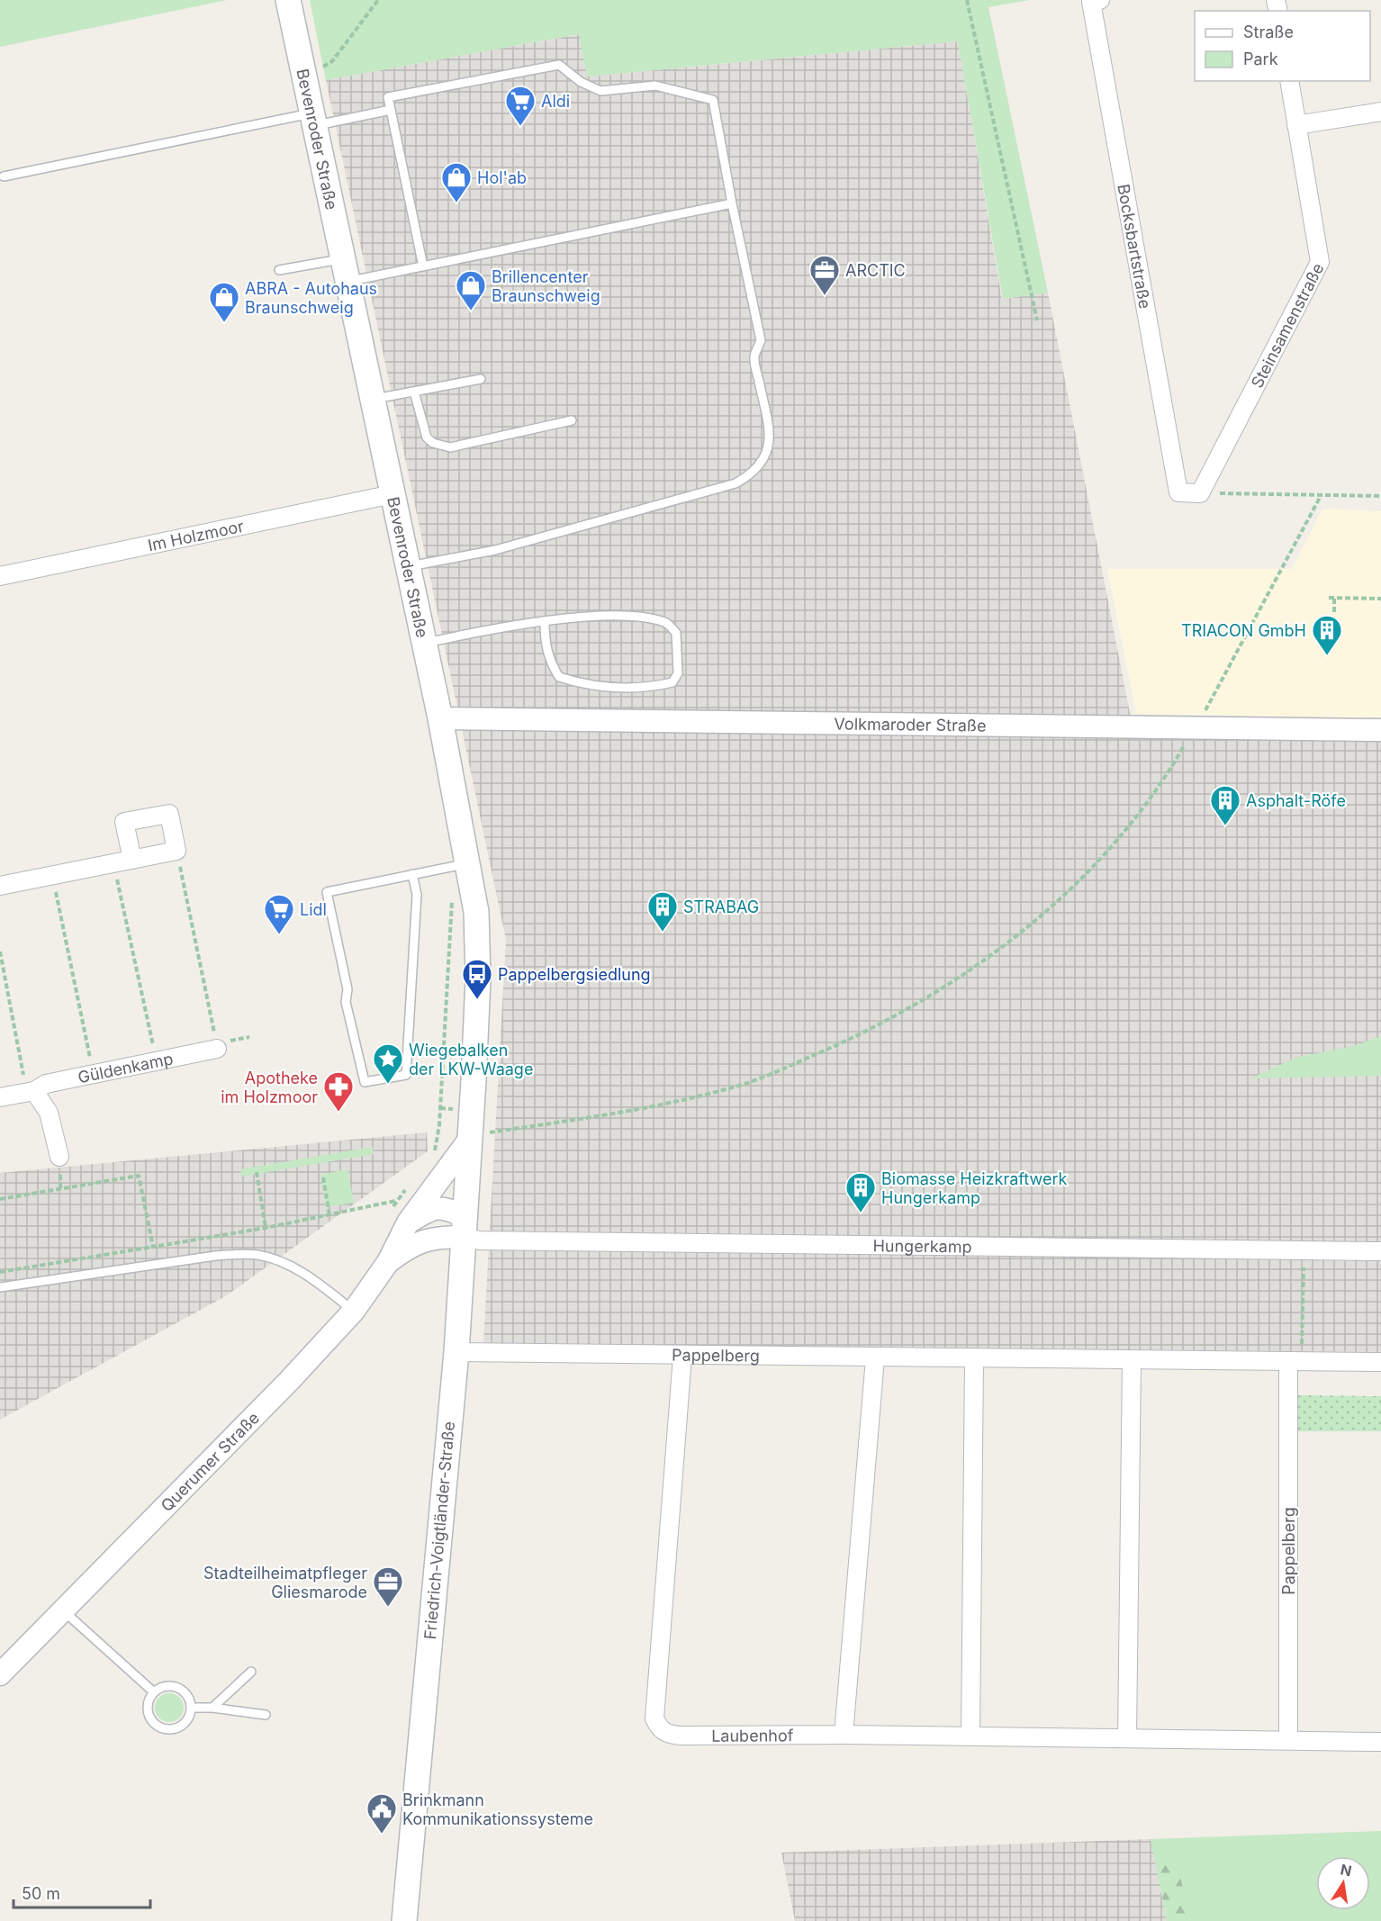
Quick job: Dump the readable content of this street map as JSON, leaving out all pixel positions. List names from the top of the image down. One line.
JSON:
{"streets":{"main road":["Bevenroder Straße","Friedrich-Voigtländer-Straße"],"street":["Bocksbartstraße","Steinsamenstraße","Im Holzmoor","Volkmaroder Straße","Güldenkamp","Hungerkamp","Pappelberg","Querumer Straße","Laubenhof"]},"crossings":[["Bevenroder Straße","Im Holzmoor"],["Bevenroder Straße","Volkmaroder Straße"],["Bevenroder Straße","Querumer Straße"],["Bevenroder Straße","Friedrich-Voigtländer-Straße"],["Bocksbartstraße","Steinsamenstraße"],["Hungerkamp","Querumer Straße"],["Hungerkamp","Friedrich-Voigtländer-Straße"],["Pappelberg","Friedrich-Voigtländer-Straße"],["Pappelberg","Laubenhof"],["Querumer Straße","Friedrich-Voigtländer-Straße"]],"places":{"supermarket":["Aldi","Lidl"],"shop":["Hol'ab","Brillencenter Braunschweig","ABRA - Autohaus Braunschweig"],"office":["ARCTIC","Stadteilheimatpfleger Gliesmarode"],"building":["TRIACON GmbH","Asphalt-Röfe","STRABAG","Biomasse Heizkraftwerk Hungerkamp"],"bus stop":["Pappelbergsiedlung"],"place":["Wiegebalken der LKW-Waage"],"pharmacy":["Apotheke im Holzmoor"],"public building":["Brinkmann Kommunikationssysteme"]},"legend":["Straße","Park"],"scale_bar":"50 m","north":"top"}
